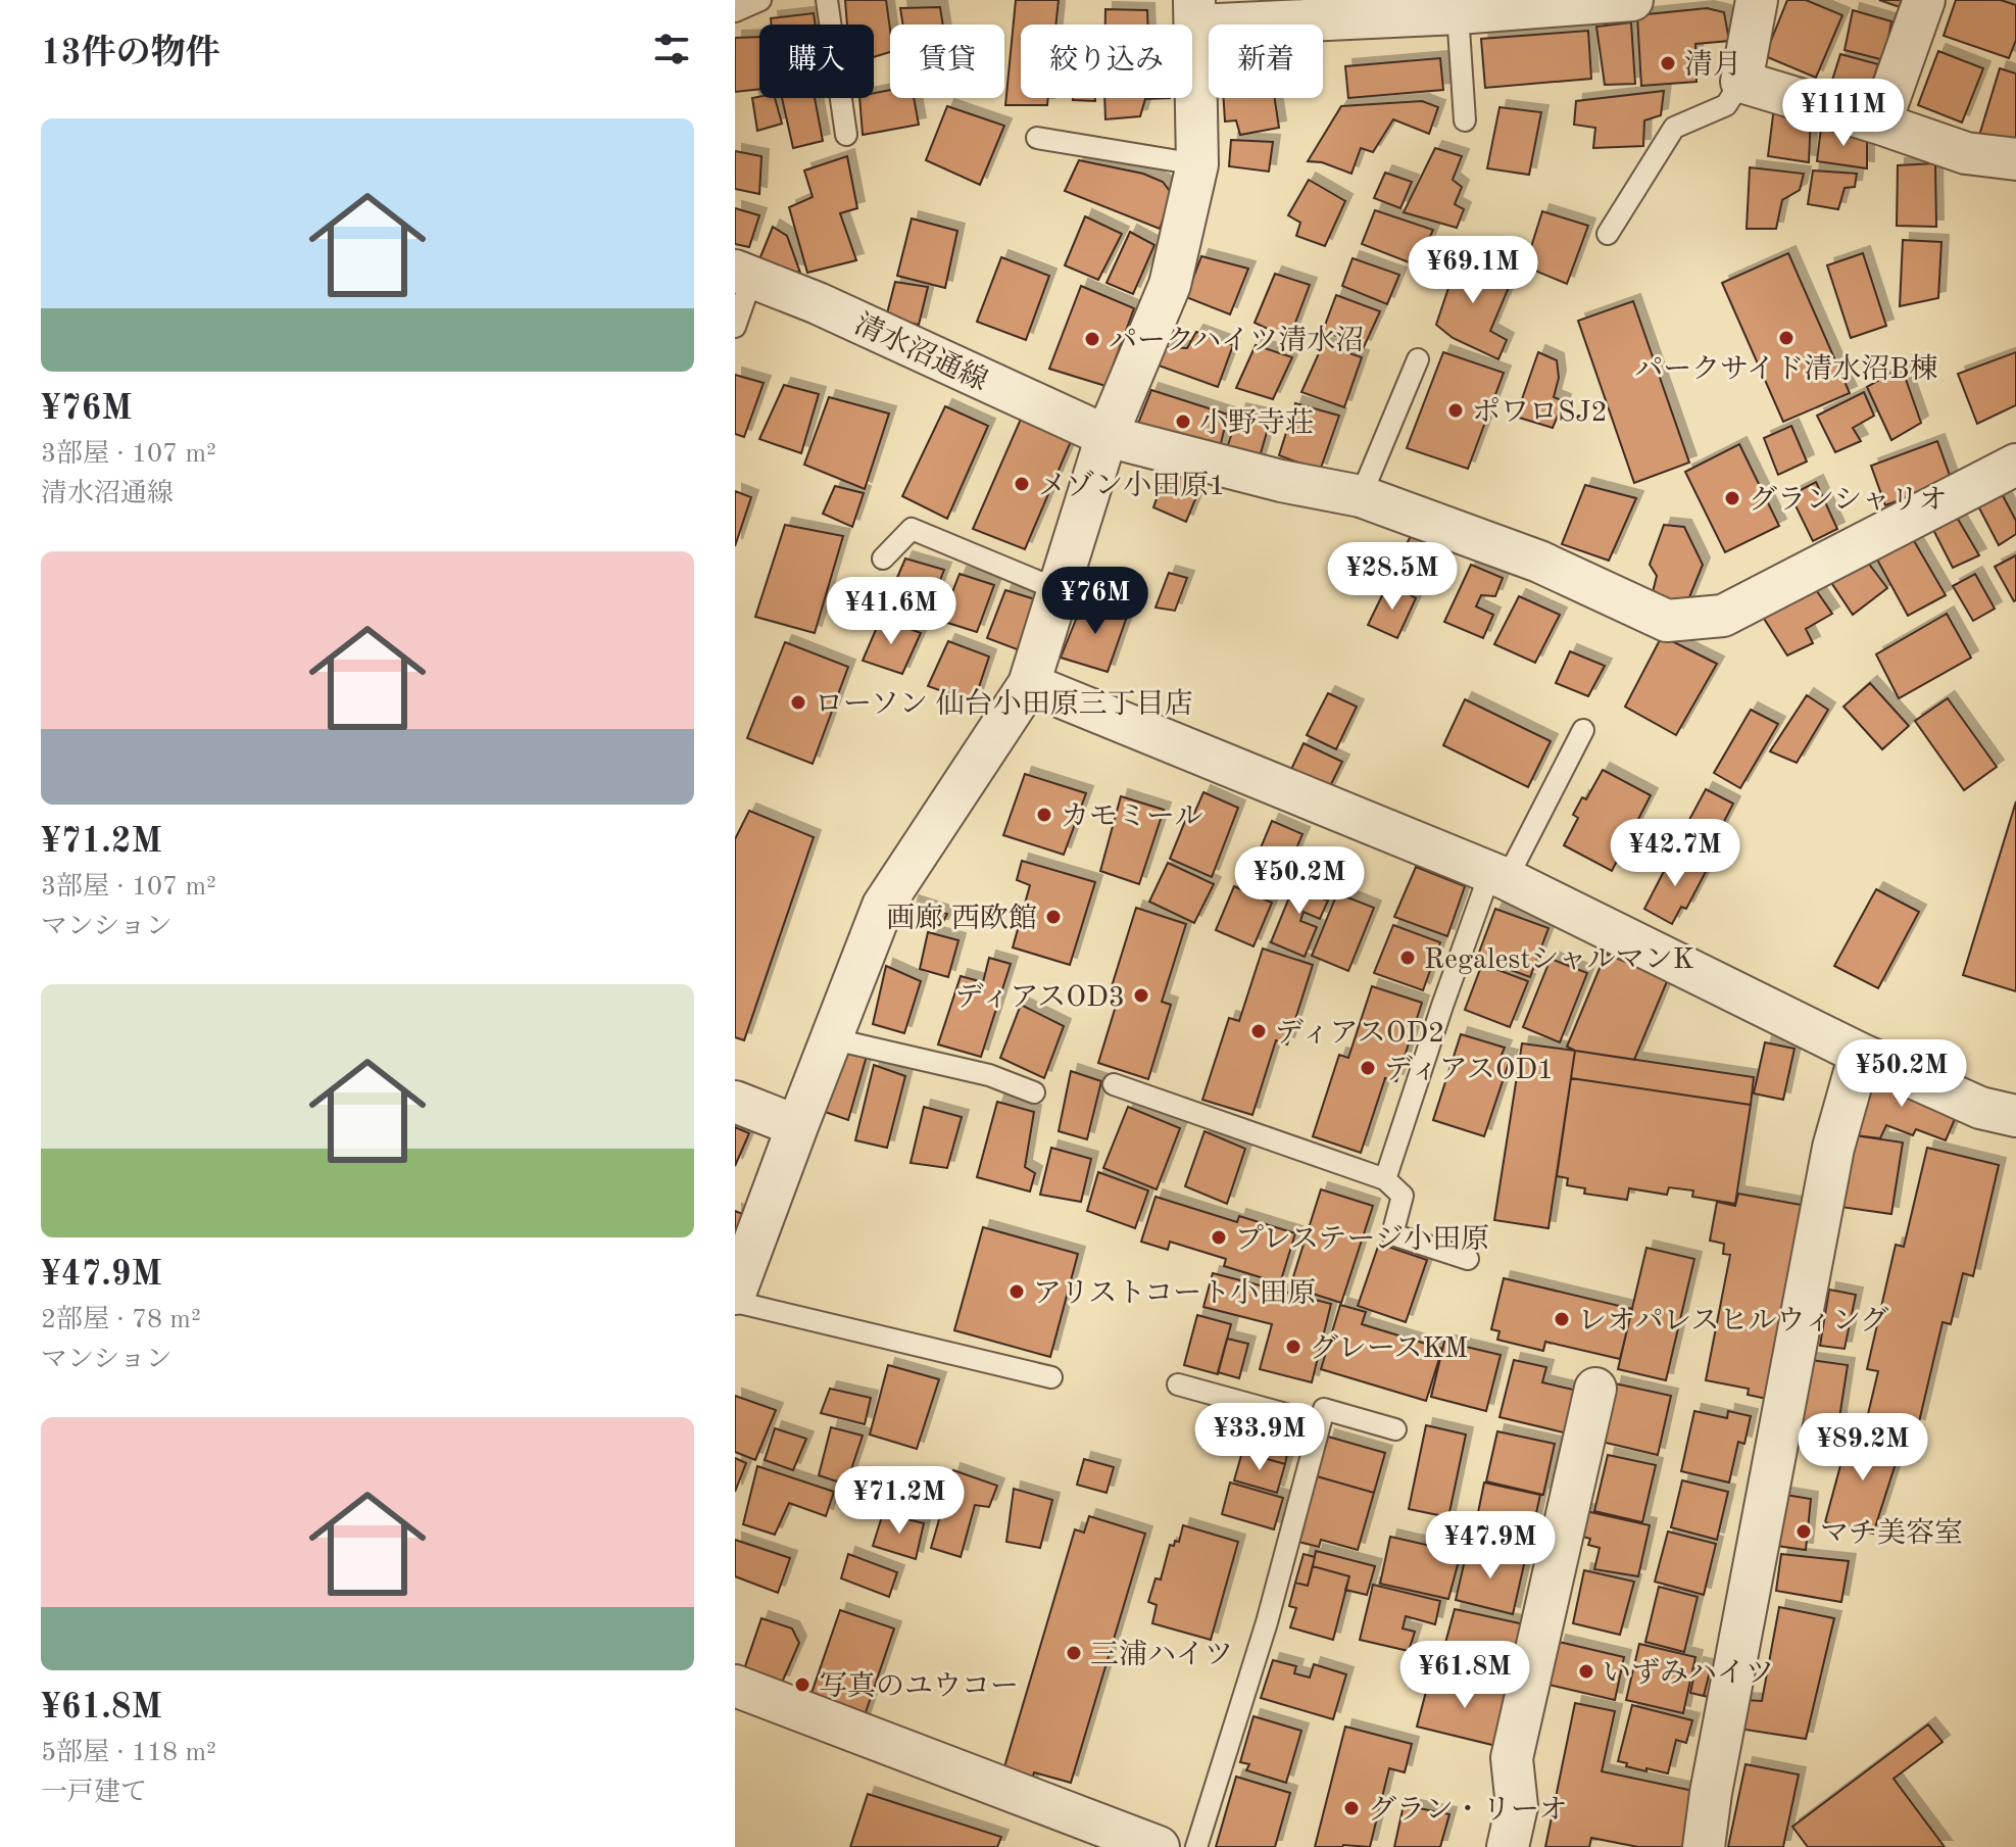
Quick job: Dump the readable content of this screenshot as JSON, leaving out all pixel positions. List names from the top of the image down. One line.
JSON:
{"streets":{"street":["清水沼通線"]},"places":["清月","パークサイド清水沼B棟","パークハイツ清水沼","ポワロSJ2","小野寺荘","メゾン小田原1","グランシャリオ","ローソン 仙台小田原三丁目店","カモミール","画廊 西欧館","RegalestシャルマンK","ディアスOD3","ディアスOD2","ディアスOD1","プレステージ小田原","アリストコート小田原","レオパレスヒルウィング","グレースKM","マチ美容室","三浦ハイツ","いずみハイツ","写真のユウコー","グラン・リーオ"],"page":{"heading":"13件の物件","chip":["購入","賃貸","絞り込み","新着"],"price":["¥111M","¥69.1M","¥28.5M","¥76M","¥41.6M","¥42.7M","¥50.2M","¥50.2M","¥33.9M","¥89.2M","¥71.2M","¥47.9M","¥61.8M"],"list":[{"name":"¥76M","note":"3部屋 · 107 m² · 清水沼通線"},{"name":"¥71.2M","note":"3部屋 · 107 m² · マンション"},{"name":"¥47.9M","note":"2部屋 · 78 m² · マンション"},{"name":"¥61.8M","note":"5部屋 · 118 m² · 一戸建て"}]}}
